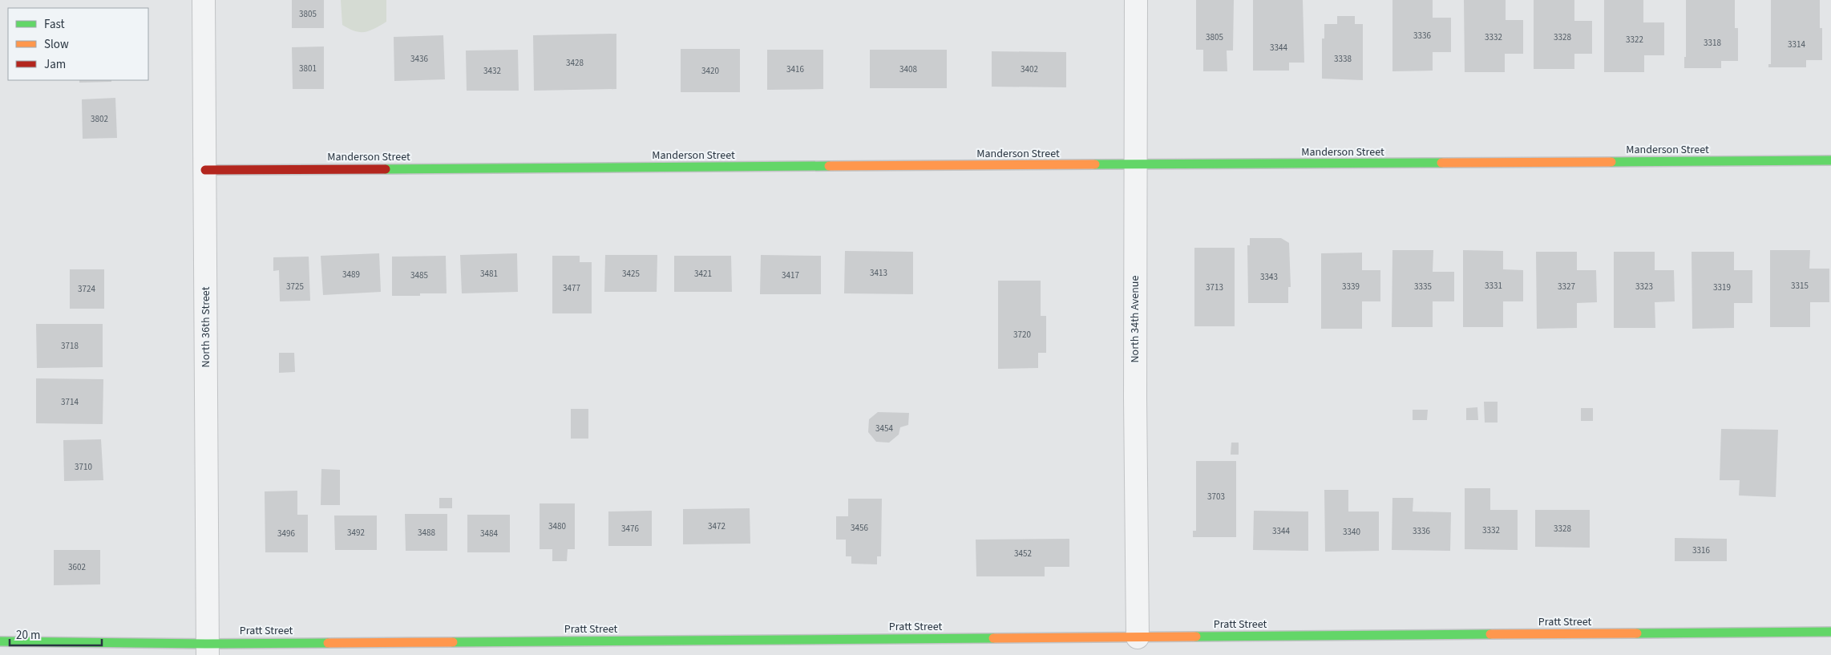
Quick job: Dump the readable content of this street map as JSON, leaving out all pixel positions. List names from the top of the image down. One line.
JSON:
{"streets":{"street":["Manderson Street","North 34th Avenue","North 36th Street","Pratt Street"]},"crossings":[["Manderson Street","North 34th Avenue"],["Manderson Street","North 36th Street"],["North 34th Avenue","Pratt Street"],["North 36th Street","Pratt Street"]],"house_numbers":["3805","3336","3805","3332","3328","3322","3318","3314","3344","3436","3338","3428","3801","3416","3408","3402","3432","3420","3802","3413","3481","3425","3421","3489","3485","3417","3343","3331","3315","3725","3339","3335","3327","3323","3713","3319","3477","3724","3720","3718","3714","3454","3710","3703","3480","3472","3456","3476","3328","3332","3344","3336","3340","3492","3488","3496","3484","3316","3452","3602"],"legend":["Fast","Slow","Jam"],"scale_bar":"20 m"}
